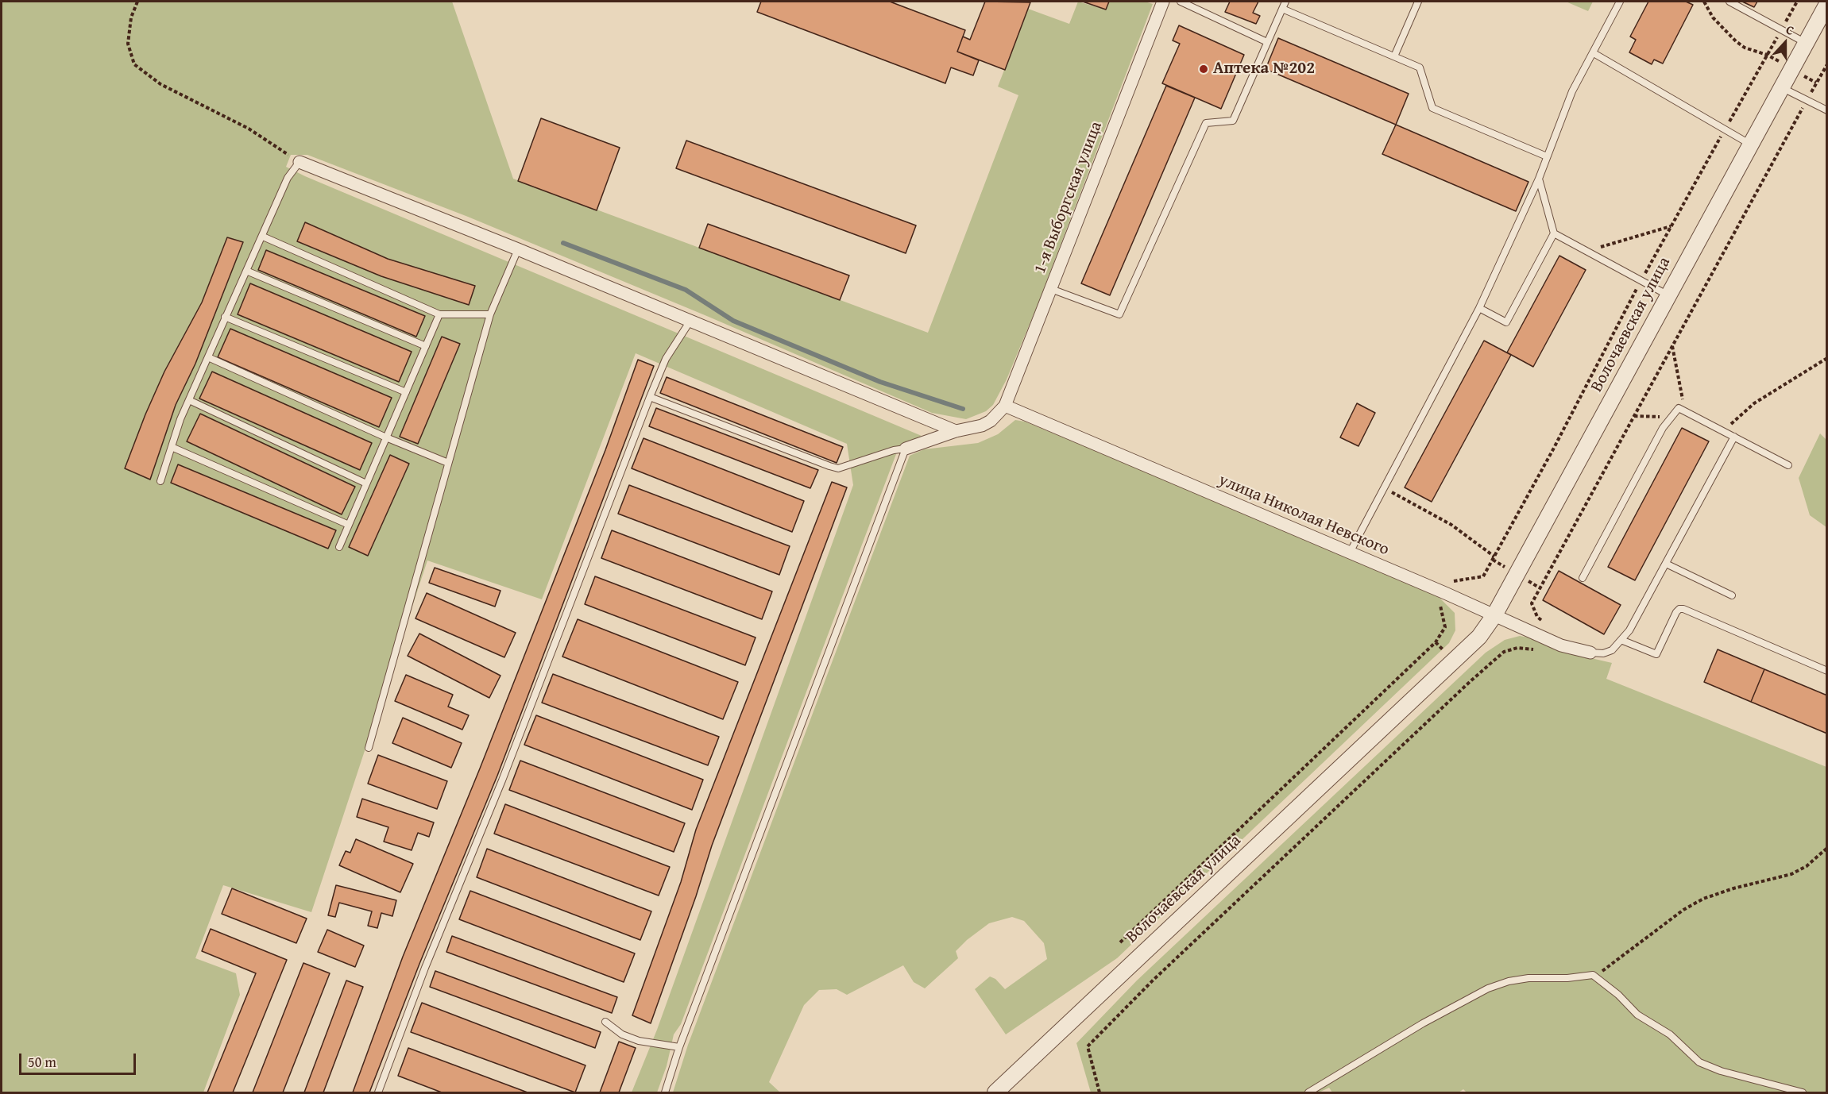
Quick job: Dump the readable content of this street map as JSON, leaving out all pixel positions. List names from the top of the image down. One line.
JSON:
{"streets":{"street":["1-я Выборгская улица","Волочаевская улица","улица Николая Невского"]},"crossings":[["1-я Выборгская улица","улица Николая Невского"],["Волочаевская улица","улица Николая Невского"]],"places":["Аптека №202"],"scale_bar":"50 m","north":"top"}
